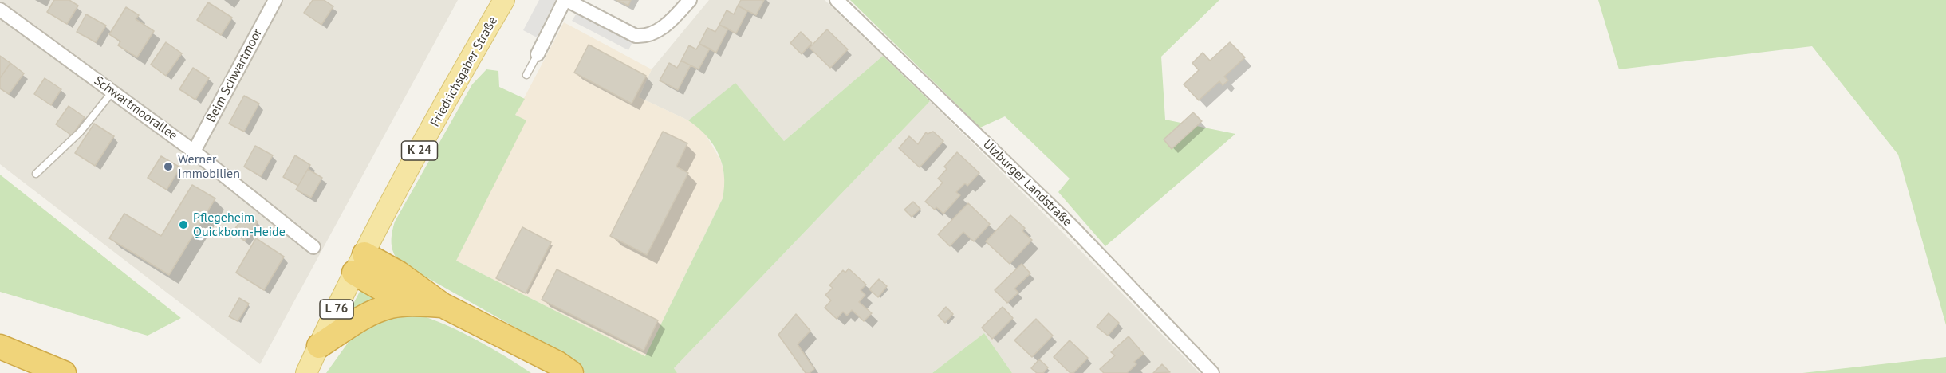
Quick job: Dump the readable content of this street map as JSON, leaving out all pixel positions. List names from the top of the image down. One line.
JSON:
{"streets":{"main road":["Friedrichsgaber Straße","K 24","L 76"],"street":["Beim Schwartmoor","Schwartmoorallee","Ulzburger Landstraße"]},"crossings":[["Beim Schwartmoor","Schwartmoorallee"]],"places":["Werner Immobilien","Pflegeheim Quickborn-Heide"]}
